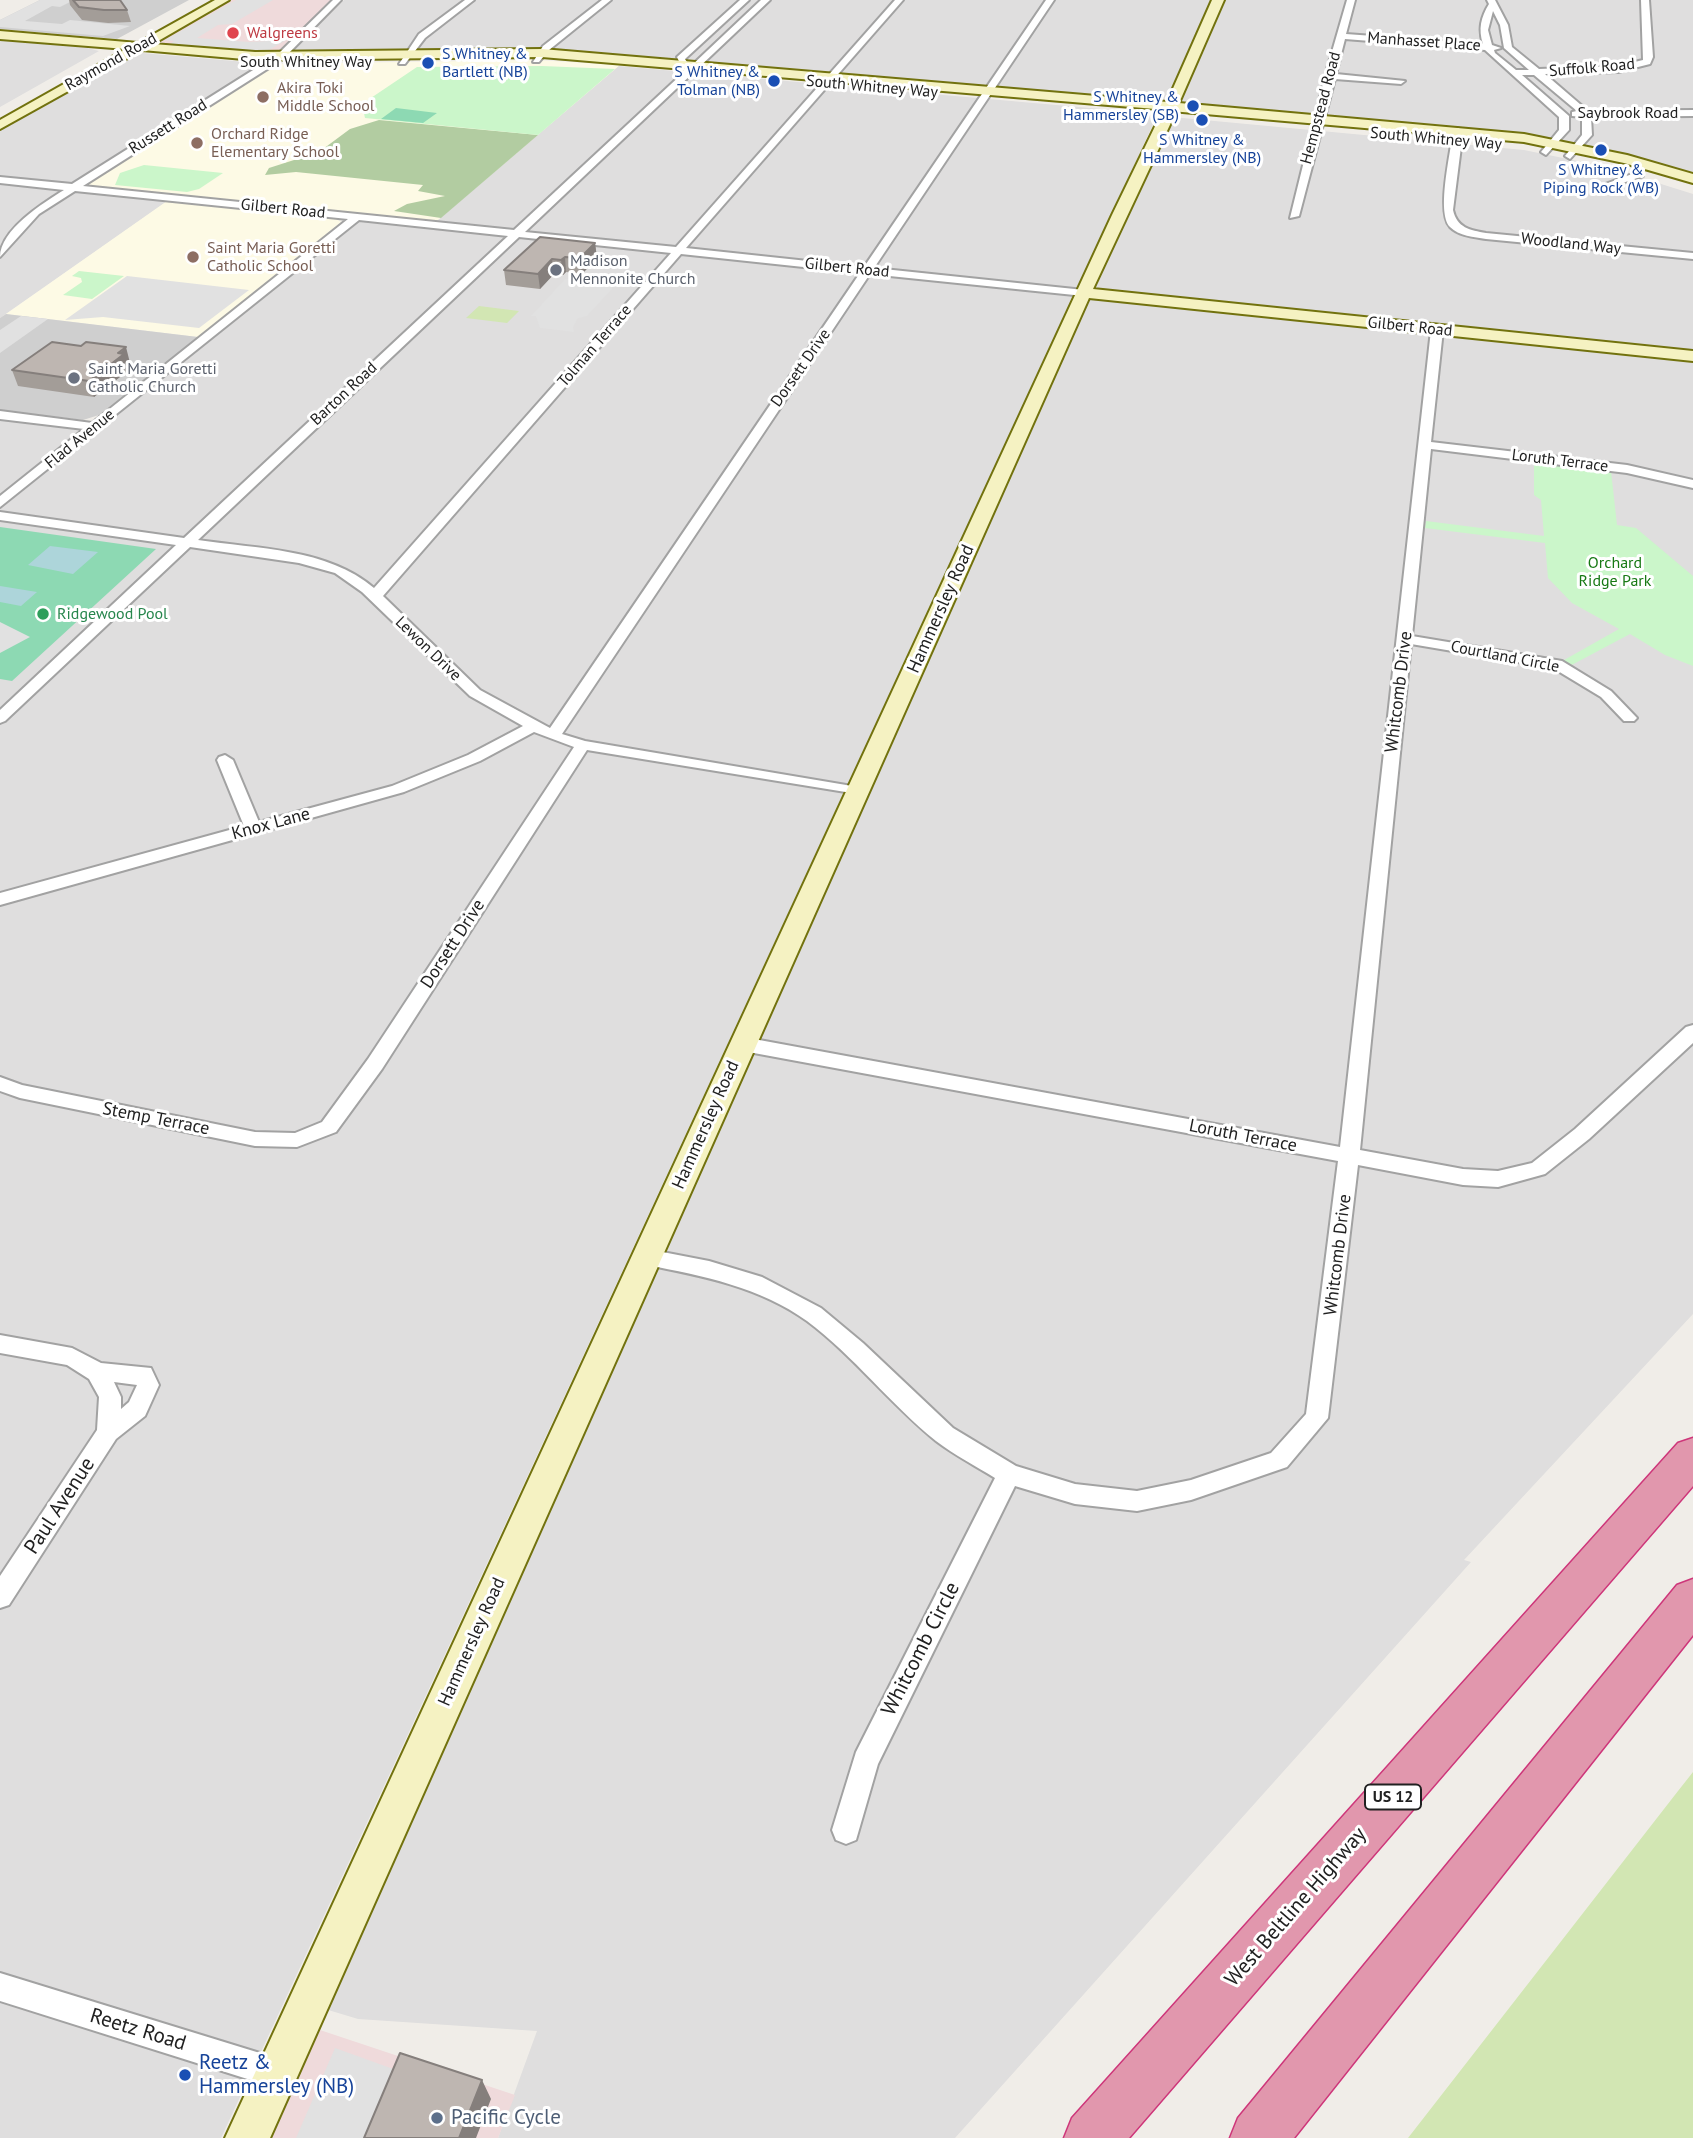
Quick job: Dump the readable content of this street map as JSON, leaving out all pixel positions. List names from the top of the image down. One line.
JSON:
{"streets":{"highway":["US 12","West Beltline Highway"],"main road":["Raymond Road","South Whitney Way","Gilbert Road","Hammersley Road"],"street":["Manhasset Place","Suffolk Road","Hempstead Road","Saybrook Road","Russett Road","Woodland Way","Tolman Terrace","Dorsett Drive","Barton Road","Flad Avenue","Loruth Terrace","Lewon Drive","Courtland Circle","Whitcomb Drive","Knox Lane","Stemp Terrace","Paul Avenue","Whitcomb Circle","Reetz Road"]},"crossings":[["Manhasset Place","Hempstead Road"],["Raymond Road","South Whitney Way"],["South Whitney Way","Hempstead Road"],["South Whitney Way","Russett Road"],["South Whitney Way","Woodland Way"],["South Whitney Way","Tolman Terrace"],["South Whitney Way","Dorsett Drive"],["South Whitney Way","Barton Road"],["South Whitney Way","Hammersley Road"],["Russett Road","Gilbert Road"],["Gilbert Road","Tolman Terrace"],["Gilbert Road","Dorsett Drive"],["Gilbert Road","Barton Road"],["Gilbert Road","Flad Avenue"],["Gilbert Road","Hammersley Road"],["Gilbert Road","Whitcomb Drive"],["Tolman Terrace","Lewon Drive"],["Dorsett Drive","Lewon Drive"],["Dorsett Drive","Stemp Terrace"],["Barton Road","Lewon Drive"],["Loruth Terrace","Hammersley Road"],["Loruth Terrace","Whitcomb Drive"],["Hammersley Road","Lewon Drive"],["Hammersley Road","Whitcomb Drive"],["Hammersley Road","Reetz Road"],["Lewon Drive","Knox Lane"],["Courtland Circle","Whitcomb Drive"],["Whitcomb Drive","Whitcomb Circle"]],"parks":["Orchard Ridge Park"],"places":["Walgreens","S Whitney & Bartlett (NB)","S Whitney & Tolman (NB)","Akira Toki Middle School","S Whitney & Hammersley (SB)","S Whitney & Hammersley (NB)","Orchard Ridge Elementary School","S Whitney & Piping Rock (WB)","Saint Maria Goretti Catholic School","Madison Mennonite Church","Saint Maria Goretti Catholic Church","Ridgewood Pool","Reetz & Hammersley (NB)","Pacific Cycle"]}
